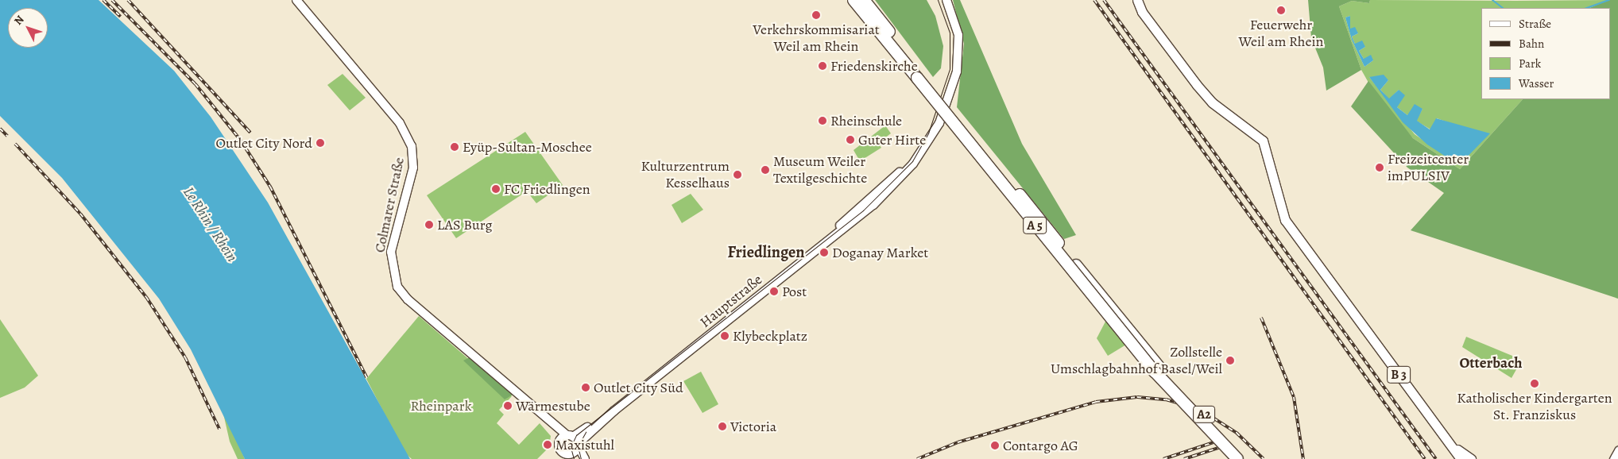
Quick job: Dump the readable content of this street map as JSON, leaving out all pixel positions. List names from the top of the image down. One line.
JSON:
{"streets":{"highway":["A 5","A2"],"main road":["Colmarer Straße","Hauptstraße","B 3"]},"crossings":[["Colmarer Straße","Hauptstraße"],["A 5","A2"]],"districts":["Friedlingen","Otterbach"],"water":["Le Rhin / Rhein"],"parks":["Rheinpark"],"places":["Feuerwehr Weil am Rhein","Verkehrskommisariat Weil am Rhein","Friedenskirche","Rheinschule","Guter Hirte","Outlet City Nord","Eyüp-Sultan-Moschee","Freizeitcenter imPULSIV","Museum Weiler Textilgeschichte","Kulturzentrum Kesselhaus","FC Friedlingen","LAS Burg","Doganay Market","Post","Klybeckplatz","Zollstelle Umschlagbahnhof Basel/Weil","Katholischer Kindergarten St. Franziskus","Outlet City Süd","Wärmestube","Victoria","Maxistuhl","Contargo AG"],"legend":["Straße","Bahn","Park","Wasser"],"north":"top left"}
